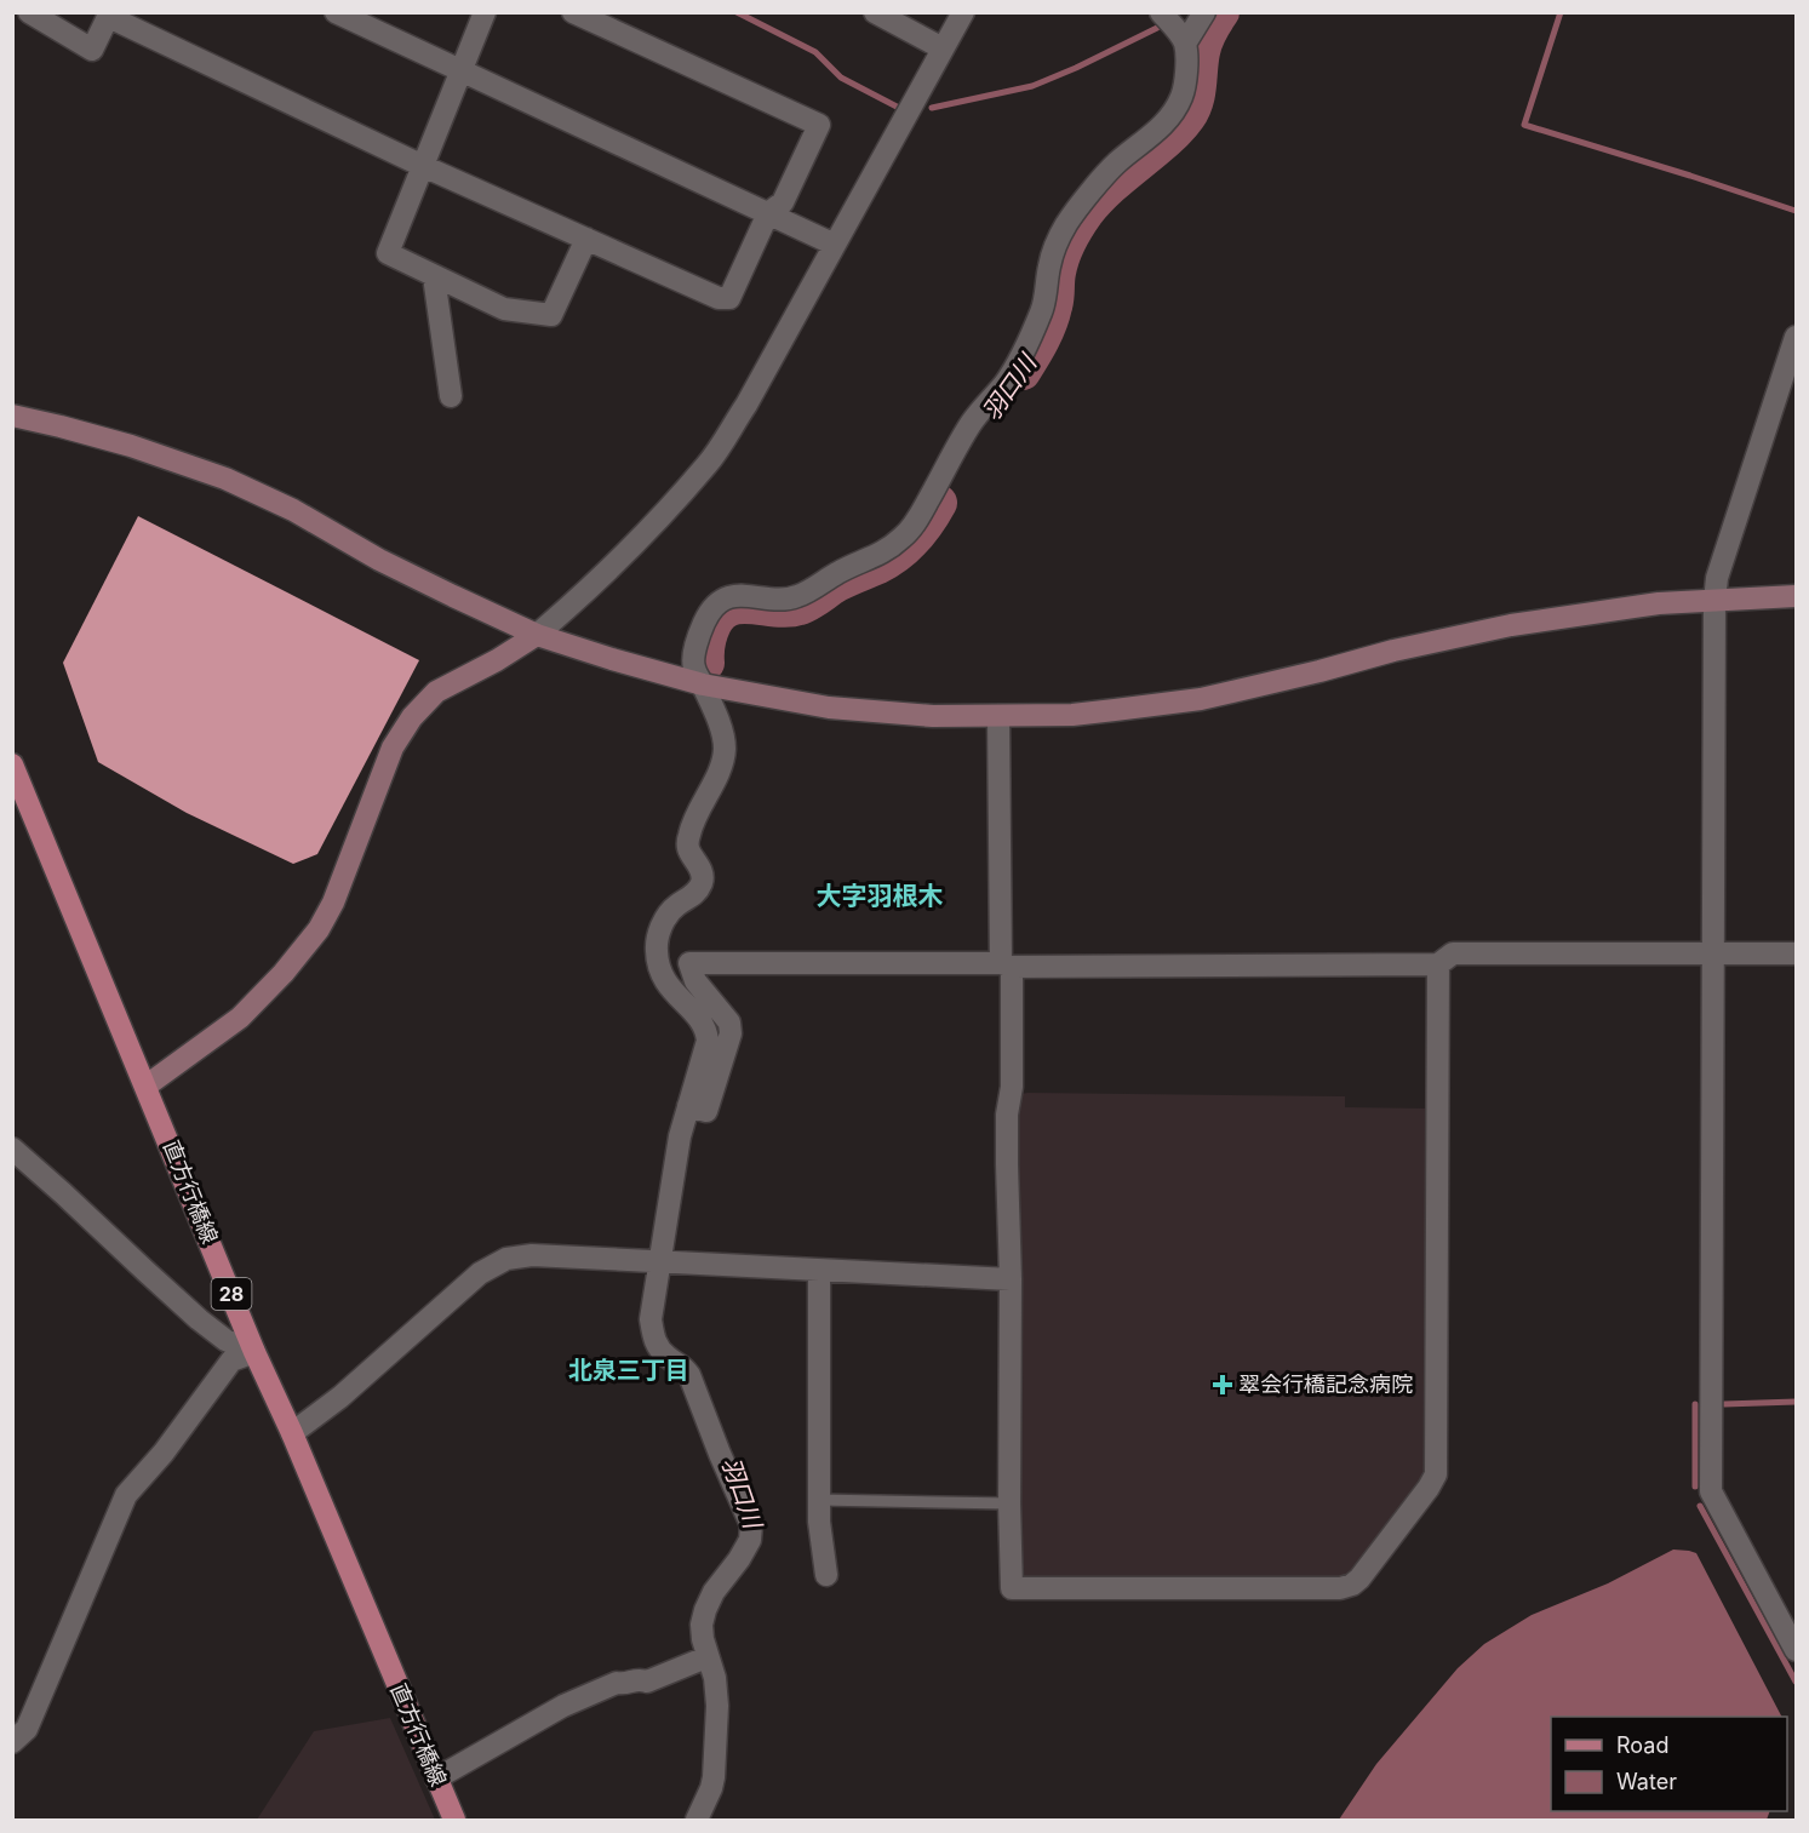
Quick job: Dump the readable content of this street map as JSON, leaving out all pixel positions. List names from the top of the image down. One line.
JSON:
{"streets":{"main road":["直方行橋線","28"]},"districts":["大字羽根木","北泉三丁目"],"water":["羽口川"],"places":{"health":["翠会行橋記念病院"]},"legend":["Road","Water"]}
